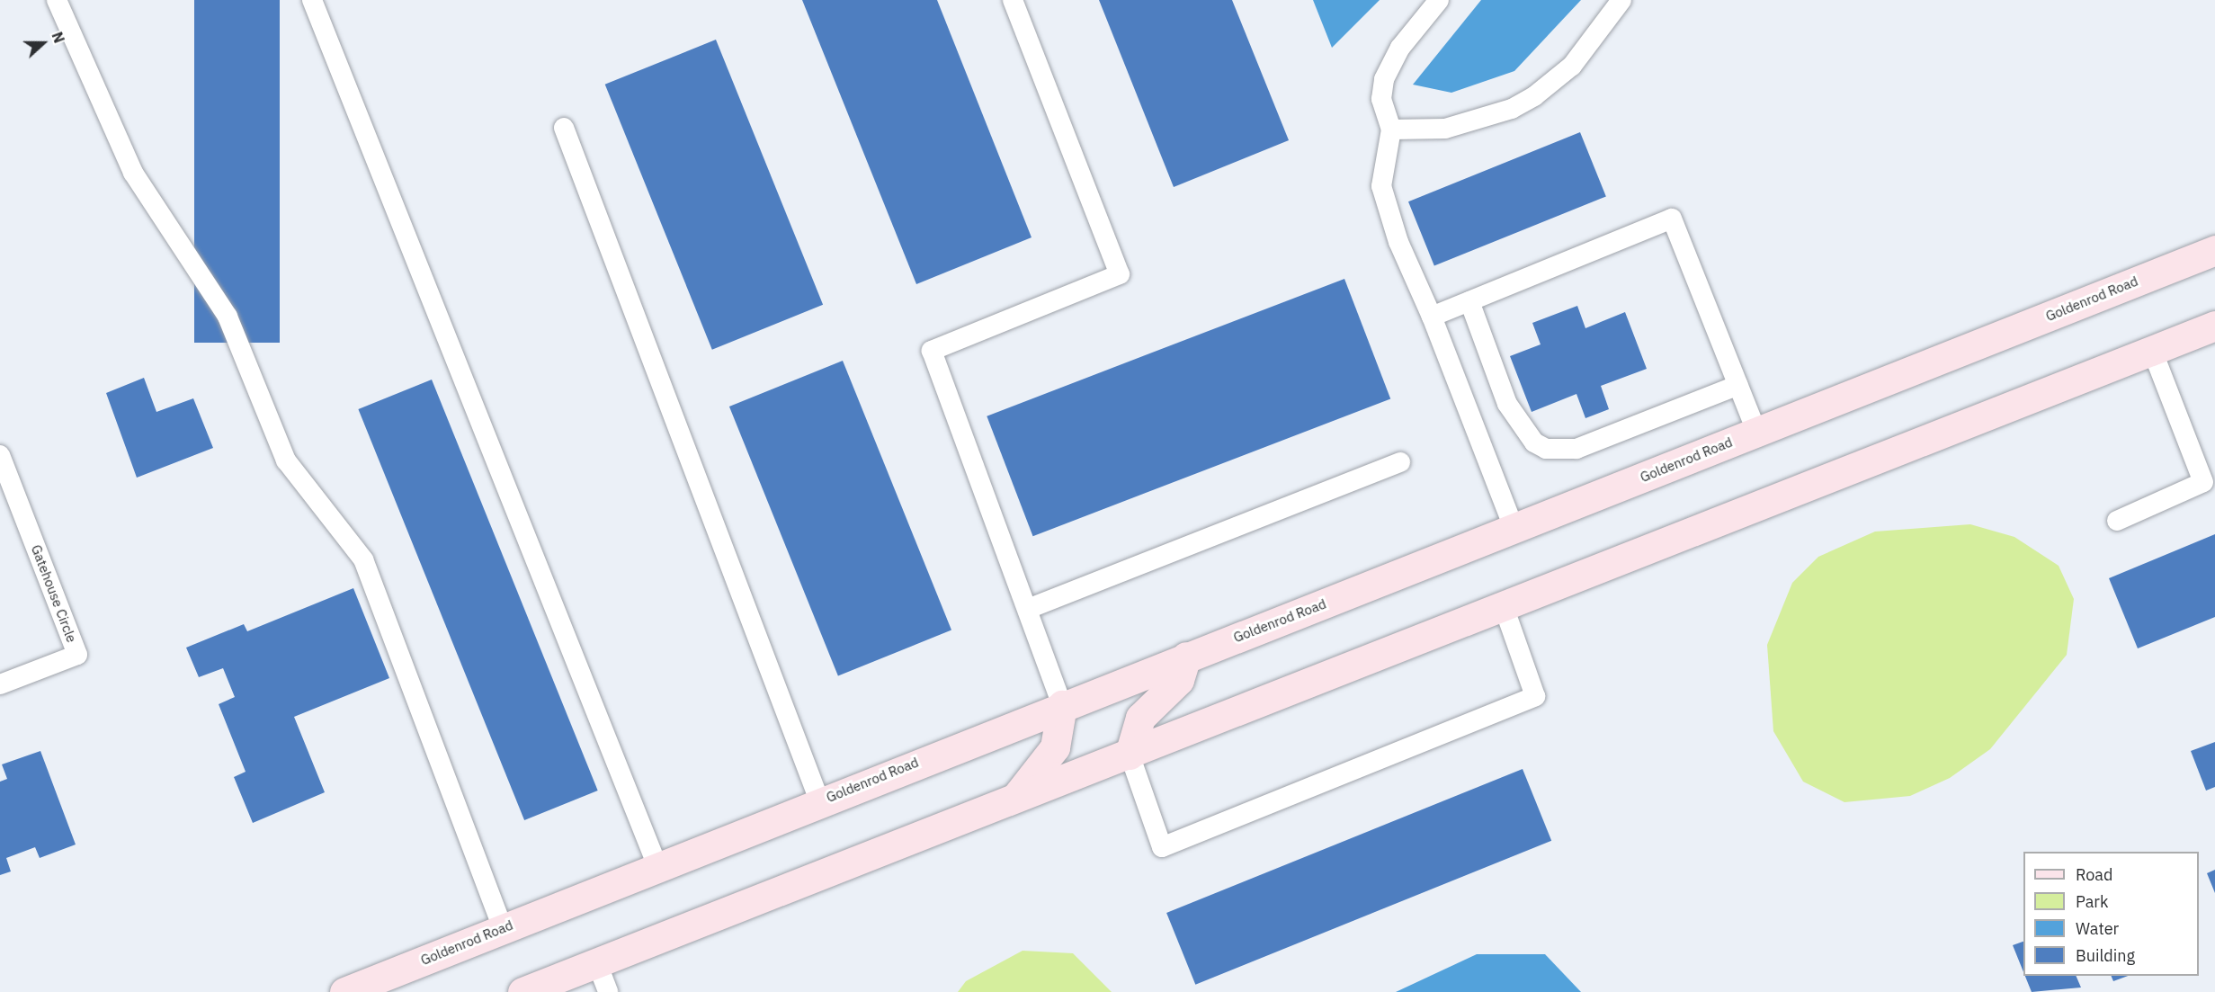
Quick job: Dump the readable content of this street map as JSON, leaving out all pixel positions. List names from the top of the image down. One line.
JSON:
{"streets":{"main road":["Goldenrod Road"],"lane":["Gatehouse Circle"]},"legend":["Road","Park","Water","Building"],"north":"right"}
